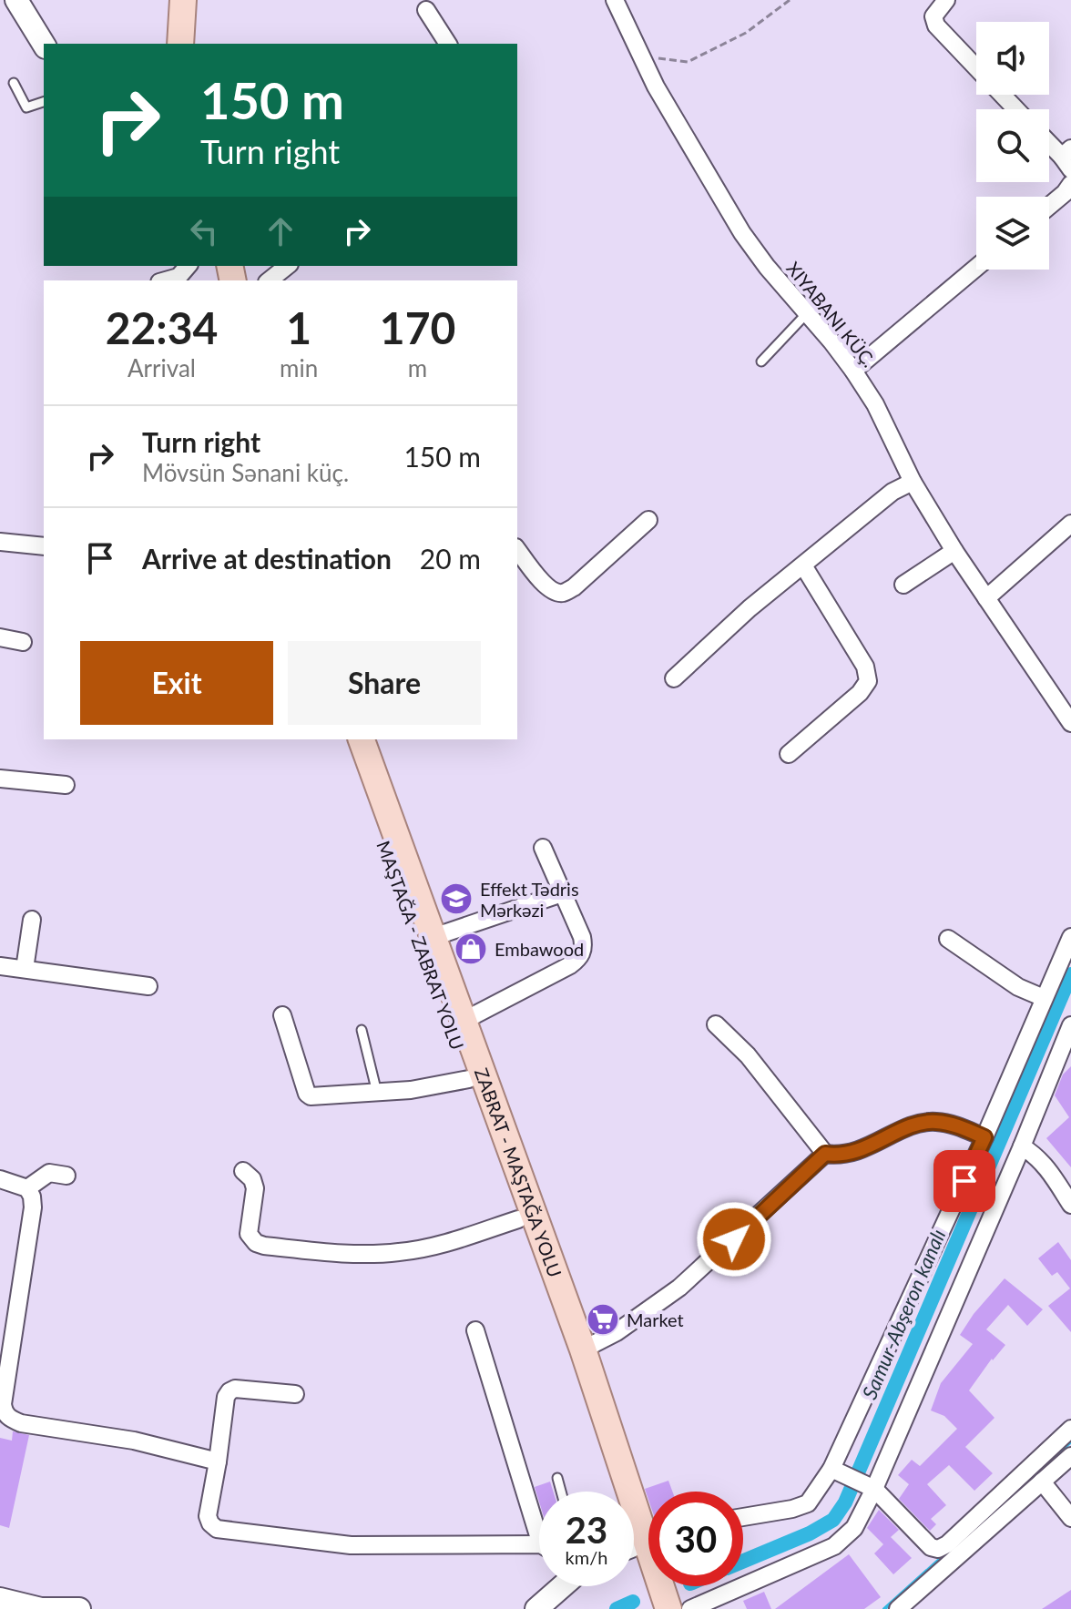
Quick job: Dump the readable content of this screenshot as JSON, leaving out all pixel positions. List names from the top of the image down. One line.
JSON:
{"streets":{"main road":["MAŞTAĞA - ZABRAT YOLU","ZABRAT - MAŞTAĞA YOLU"],"street":["XIYABANI KÜÇ."]},"crossings":[["MAŞTAĞA - ZABRAT YOLU","ZABRAT - MAŞTAĞA YOLU"]],"water":["Samur-Abşeron kanalı"],"places":{"school or university":["Effekt Tədris Mərkəzi"],"shop":["Embawood"],"supermarket":["Market"]},"page":{"turn":["150 m","Turn right"],"eta":["22:34","Arrival","1","min","170","m"],"list":[{"name":"Turn right","note":"Mövsün Sənani küç.","value":"150 m"},{"name":"Arrive at destination","value":"20 m"}],"buttons":["Exit","Share"],"speed":"23 km/h","limit":"30"}}
